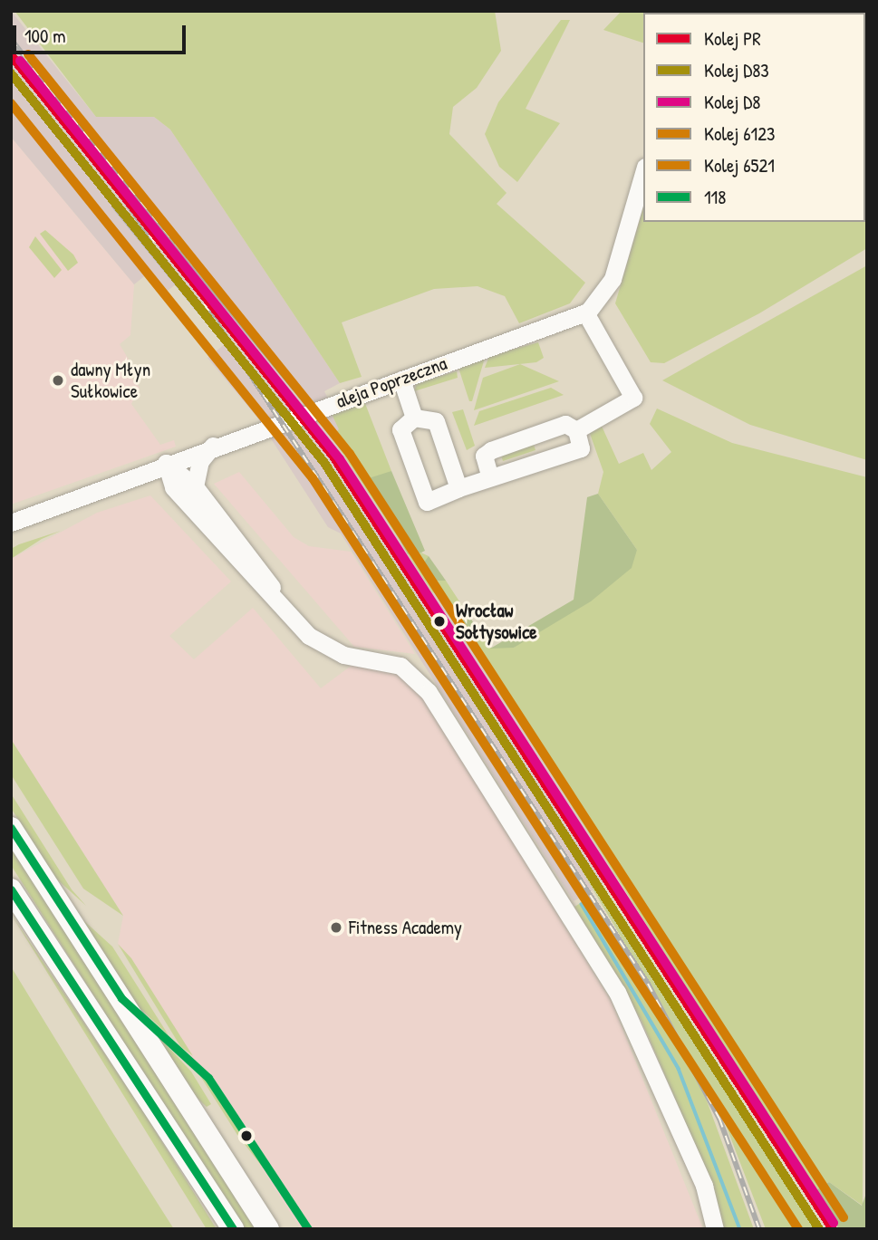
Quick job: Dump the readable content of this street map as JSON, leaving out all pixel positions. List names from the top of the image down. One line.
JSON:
{"streets":{"street":["aleja Poprzeczna"]},"places":["dawny Młyn Sułkowice","Wrocław Sołtysowice","Fitness Academy"],"lines":["rail line 6521","rail line PR","rail line D8","rail line D83","rail line 6123","transit line 118"],"legend":["Kolej PR","Kolej D83","Kolej D8","Kolej 6123","Kolej 6521","118"],"scale_bar":"100 m"}
